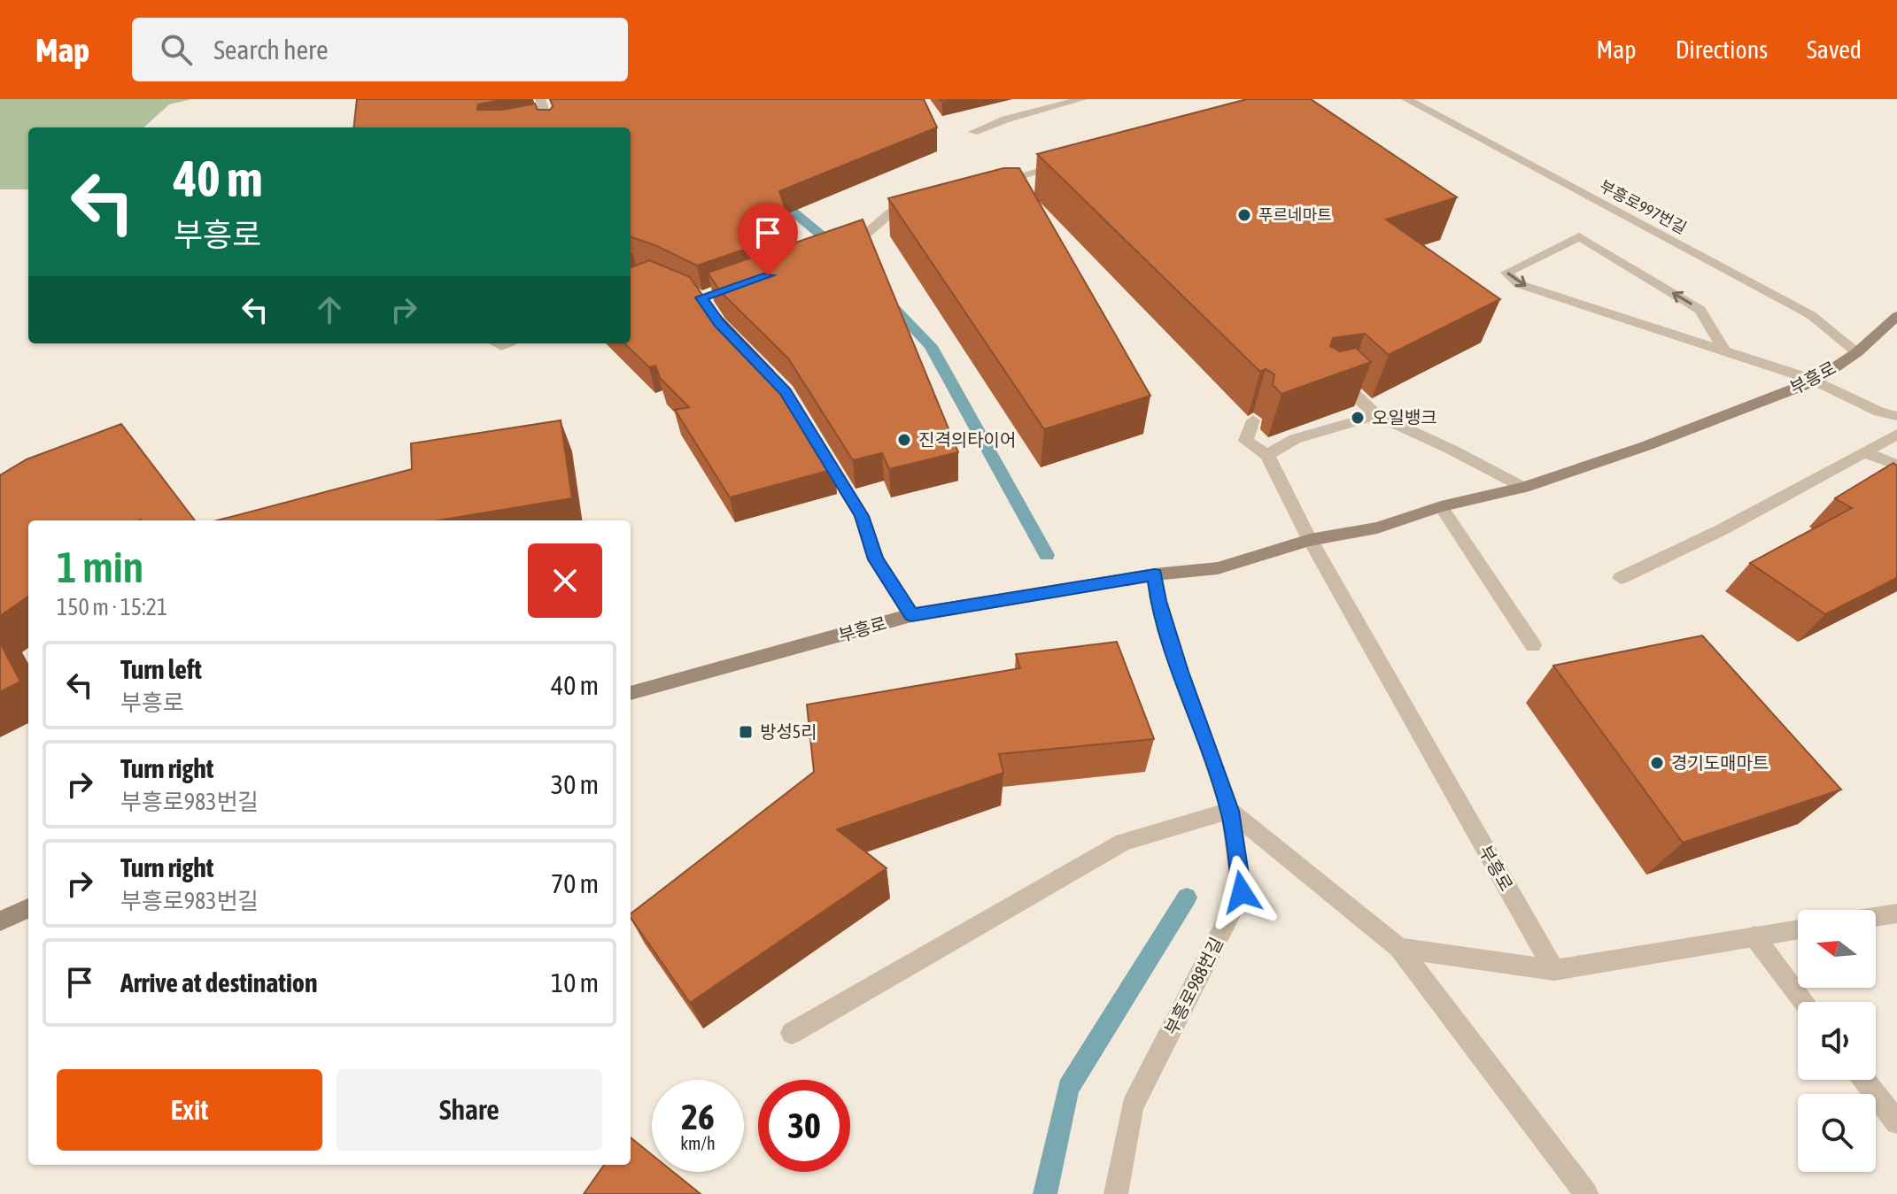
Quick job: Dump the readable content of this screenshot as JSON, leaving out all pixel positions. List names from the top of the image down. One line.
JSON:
{"streets":{"main road":["부흥로"],"street":["부흥로997번길","부흥로988번길"]},"crossings":[["부흥로997번길","부흥로"],["부흥로","부흥로988번길"]],"places":{"other":["푸르네마트","오일뱅크","진격의타이어","경기도매마트"],"transit":["방성5리"]},"north":"left","page":{"header":"Map","search":"Search here","nav":["Map","Directions","Saved"],"turn":["40 m","부흥로"],"heading":["1 min","150 m · 15:21"],"list":[{"name":"Turn left","note":"부흥로","value":"40 m"},{"name":"Turn right","note":"부흥로983번길","value":"30 m"},{"name":"Turn right","note":"부흥로983번길","value":"70 m"},{"name":"Arrive at destination","value":"10 m"}],"buttons":["Exit","Share"],"speed":"26 km/h","limit":"30"}}
